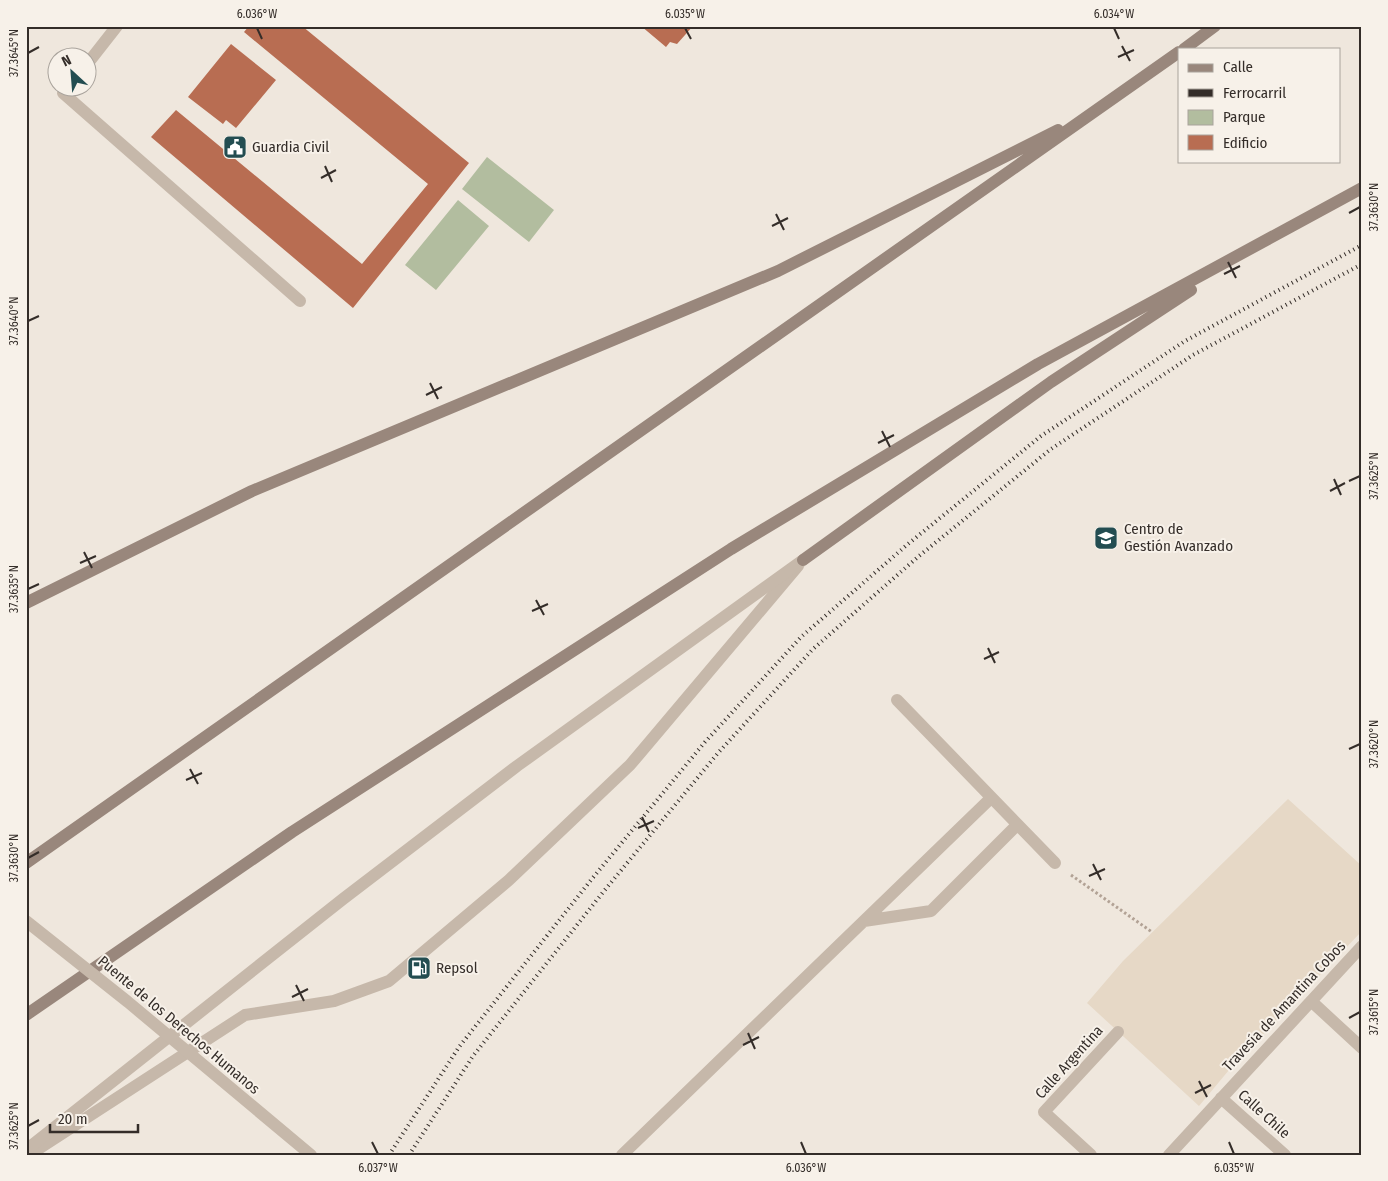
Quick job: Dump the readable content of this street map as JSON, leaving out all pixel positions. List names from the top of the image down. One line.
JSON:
{"streets":{"street":["Travesía de Amantina Cobos","Puente de los Derechos Humanos","Calle Argentina","Calle Chile"]},"crossings":[["Travesía de Amantina Cobos","Calle Chile"]],"places":{"public building":["Guardia Civil"],"school or university":["Centro de Gestión Avanzado"],"fuel station":["Repsol"]},"legend":["Calle","Ferrocarril","Parque","Edificio"],"scale_bar":"20 m","north":"top left","coordinates":["6.036°W","6.035°W","6.034°W","37.3645°N","37.3630°N","37.3640°N","37.3625°N","37.3635°N","37.3620°N","37.3615°N","6.037°W"]}
